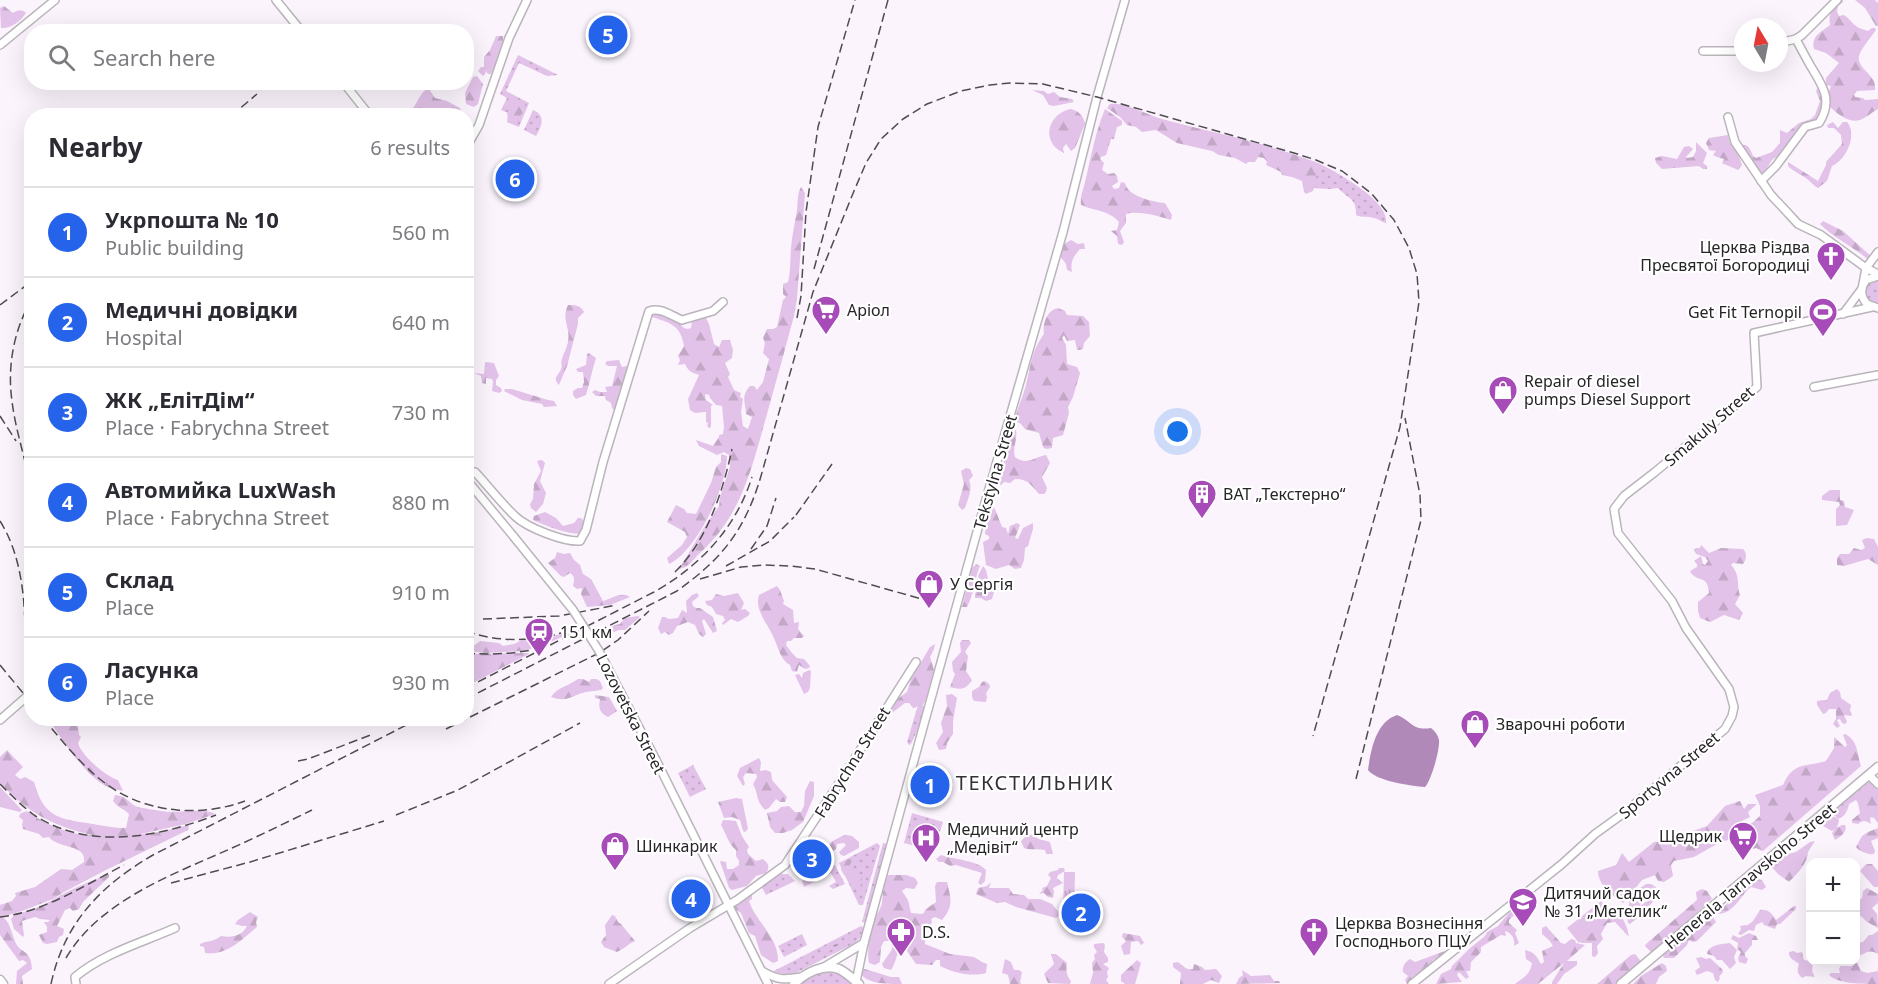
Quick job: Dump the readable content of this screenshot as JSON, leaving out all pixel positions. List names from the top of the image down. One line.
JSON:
{"streets":{"main road":["Henerala Tarnavskoho Street"],"street":["Smakuly Street","Tekstylna Street","Lozovetska Street","Fabrychna Street","Sportyvna Street"]},"crossings":[["Smakuly Street","Sportyvna Street"],["Lozovetska Street","Fabrychna Street"]],"districts":["ТЕКСТИЛЬНИК"],"places":{"church":["Церква Різдва Пресвятої Богородиці","Церква Вознесіння Господнього ПЦУ"],"supermarket":["Аріол","Щедрик"],"sports":["Get Fit Ternopil"],"shop":["Repair of diesel pumps Diesel Support","У Сергія","Зварочні роботи","Шинкарик"],"building":["ВАТ „Текстерно“"],"station":["151 км"],"hospital":["Медичний центр „Медівіт“"],"school or university":["Дитячий садок № 31 „Метелик“"],"pharmacy":["D.S."]},"north":"top","page":{"pins":["5","6","1","3","4","2"],"search":"Search here","heading":["Nearby","6 results"],"list":[{"mark":"1","name":"Укрпошта № 10","note":"Public building","value":"560 m"},{"mark":"2","name":"Медичні довідки","note":"Hospital","value":"640 m"},{"mark":"3","name":"ЖК „ЕлітДім“","note":"Place · Fabrychna Street","value":"730 m"},{"mark":"4","name":"Автомийка LuxWash","note":"Place · Fabrychna Street","value":"880 m"},{"mark":"5","name":"Склад","note":"Place","value":"910 m"},{"mark":"6","name":"Ласунка","note":"Place","value":"930 m"}],"map_buttons":["+","−"]}}
